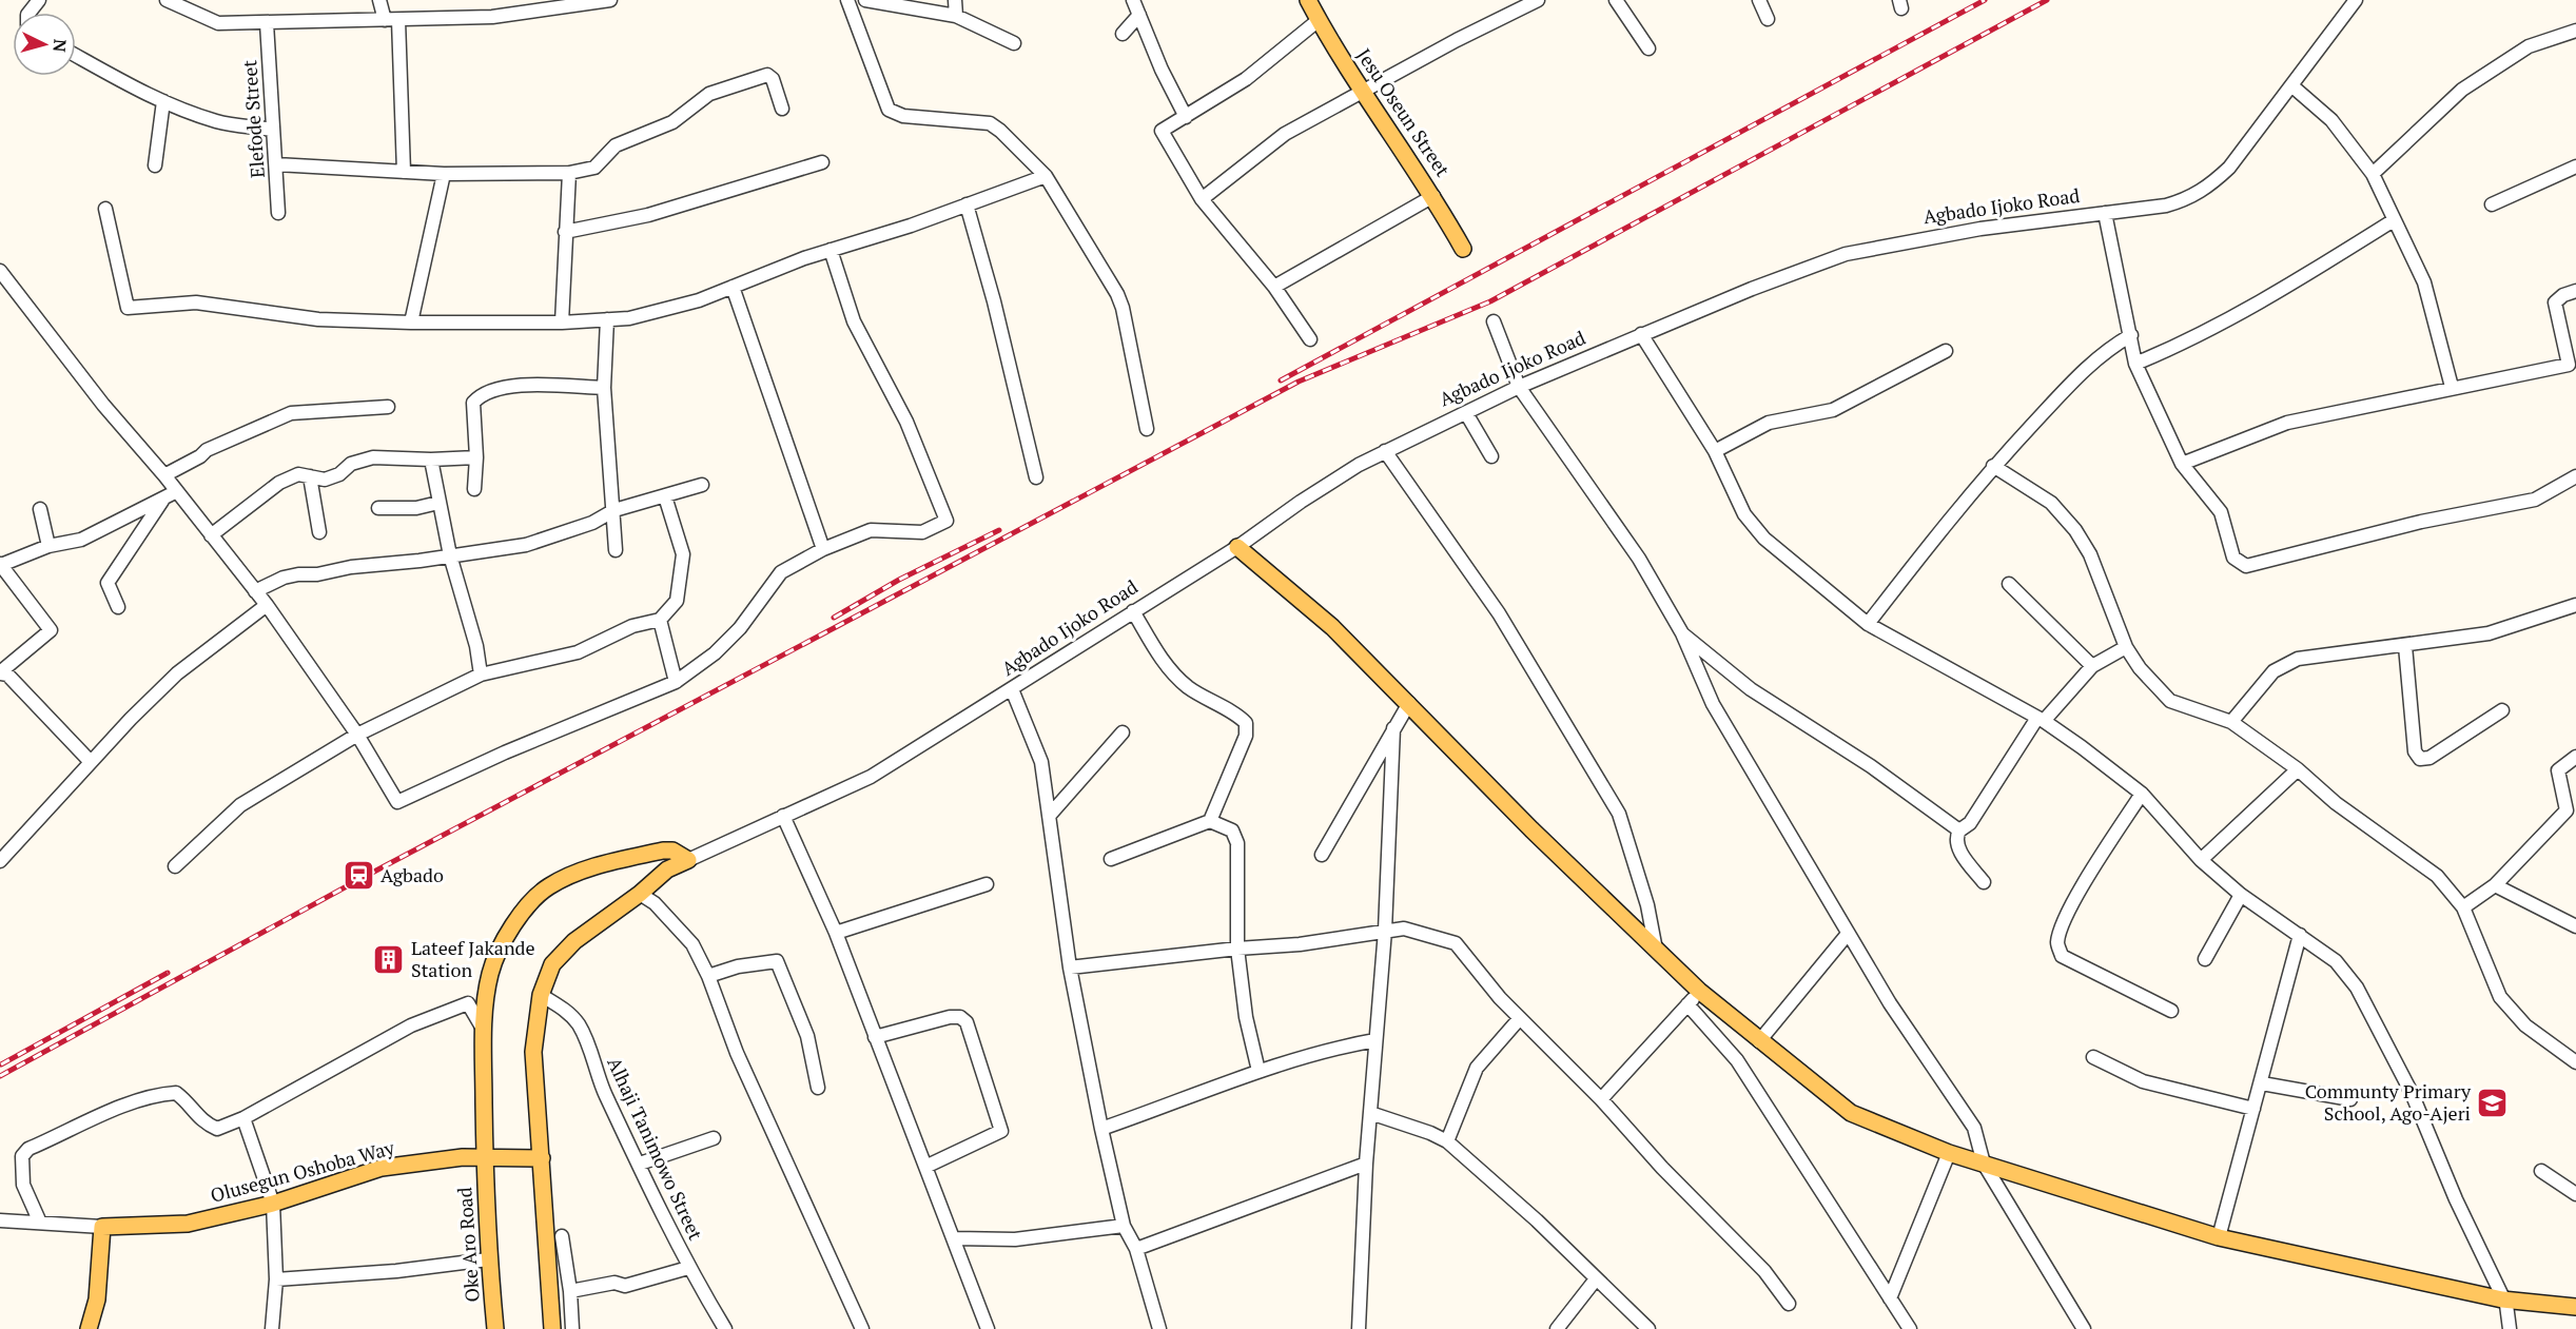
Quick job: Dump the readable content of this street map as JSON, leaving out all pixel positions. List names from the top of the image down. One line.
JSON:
{"streets":{"main road":["Jesu Oseun Street","Agbado Ijoko Road","Olusegun Oshoba Way","Oke Aro Road"],"street":["Elefode Street","Alhaji Tanimowo Street"]},"crossings":[["Agbado Ijoko Road","Alhaji Tanimowo Street"],["Agbado Ijoko Road","Olusegun Oshoba Way"],["Olusegun Oshoba Way","Oke Aro Road"]],"places":{"station":["Agbado"],"building":["Lateef Jakande Station"],"school or university":["Communty Primary School, Ago-Ajeri"]},"north":"right"}
